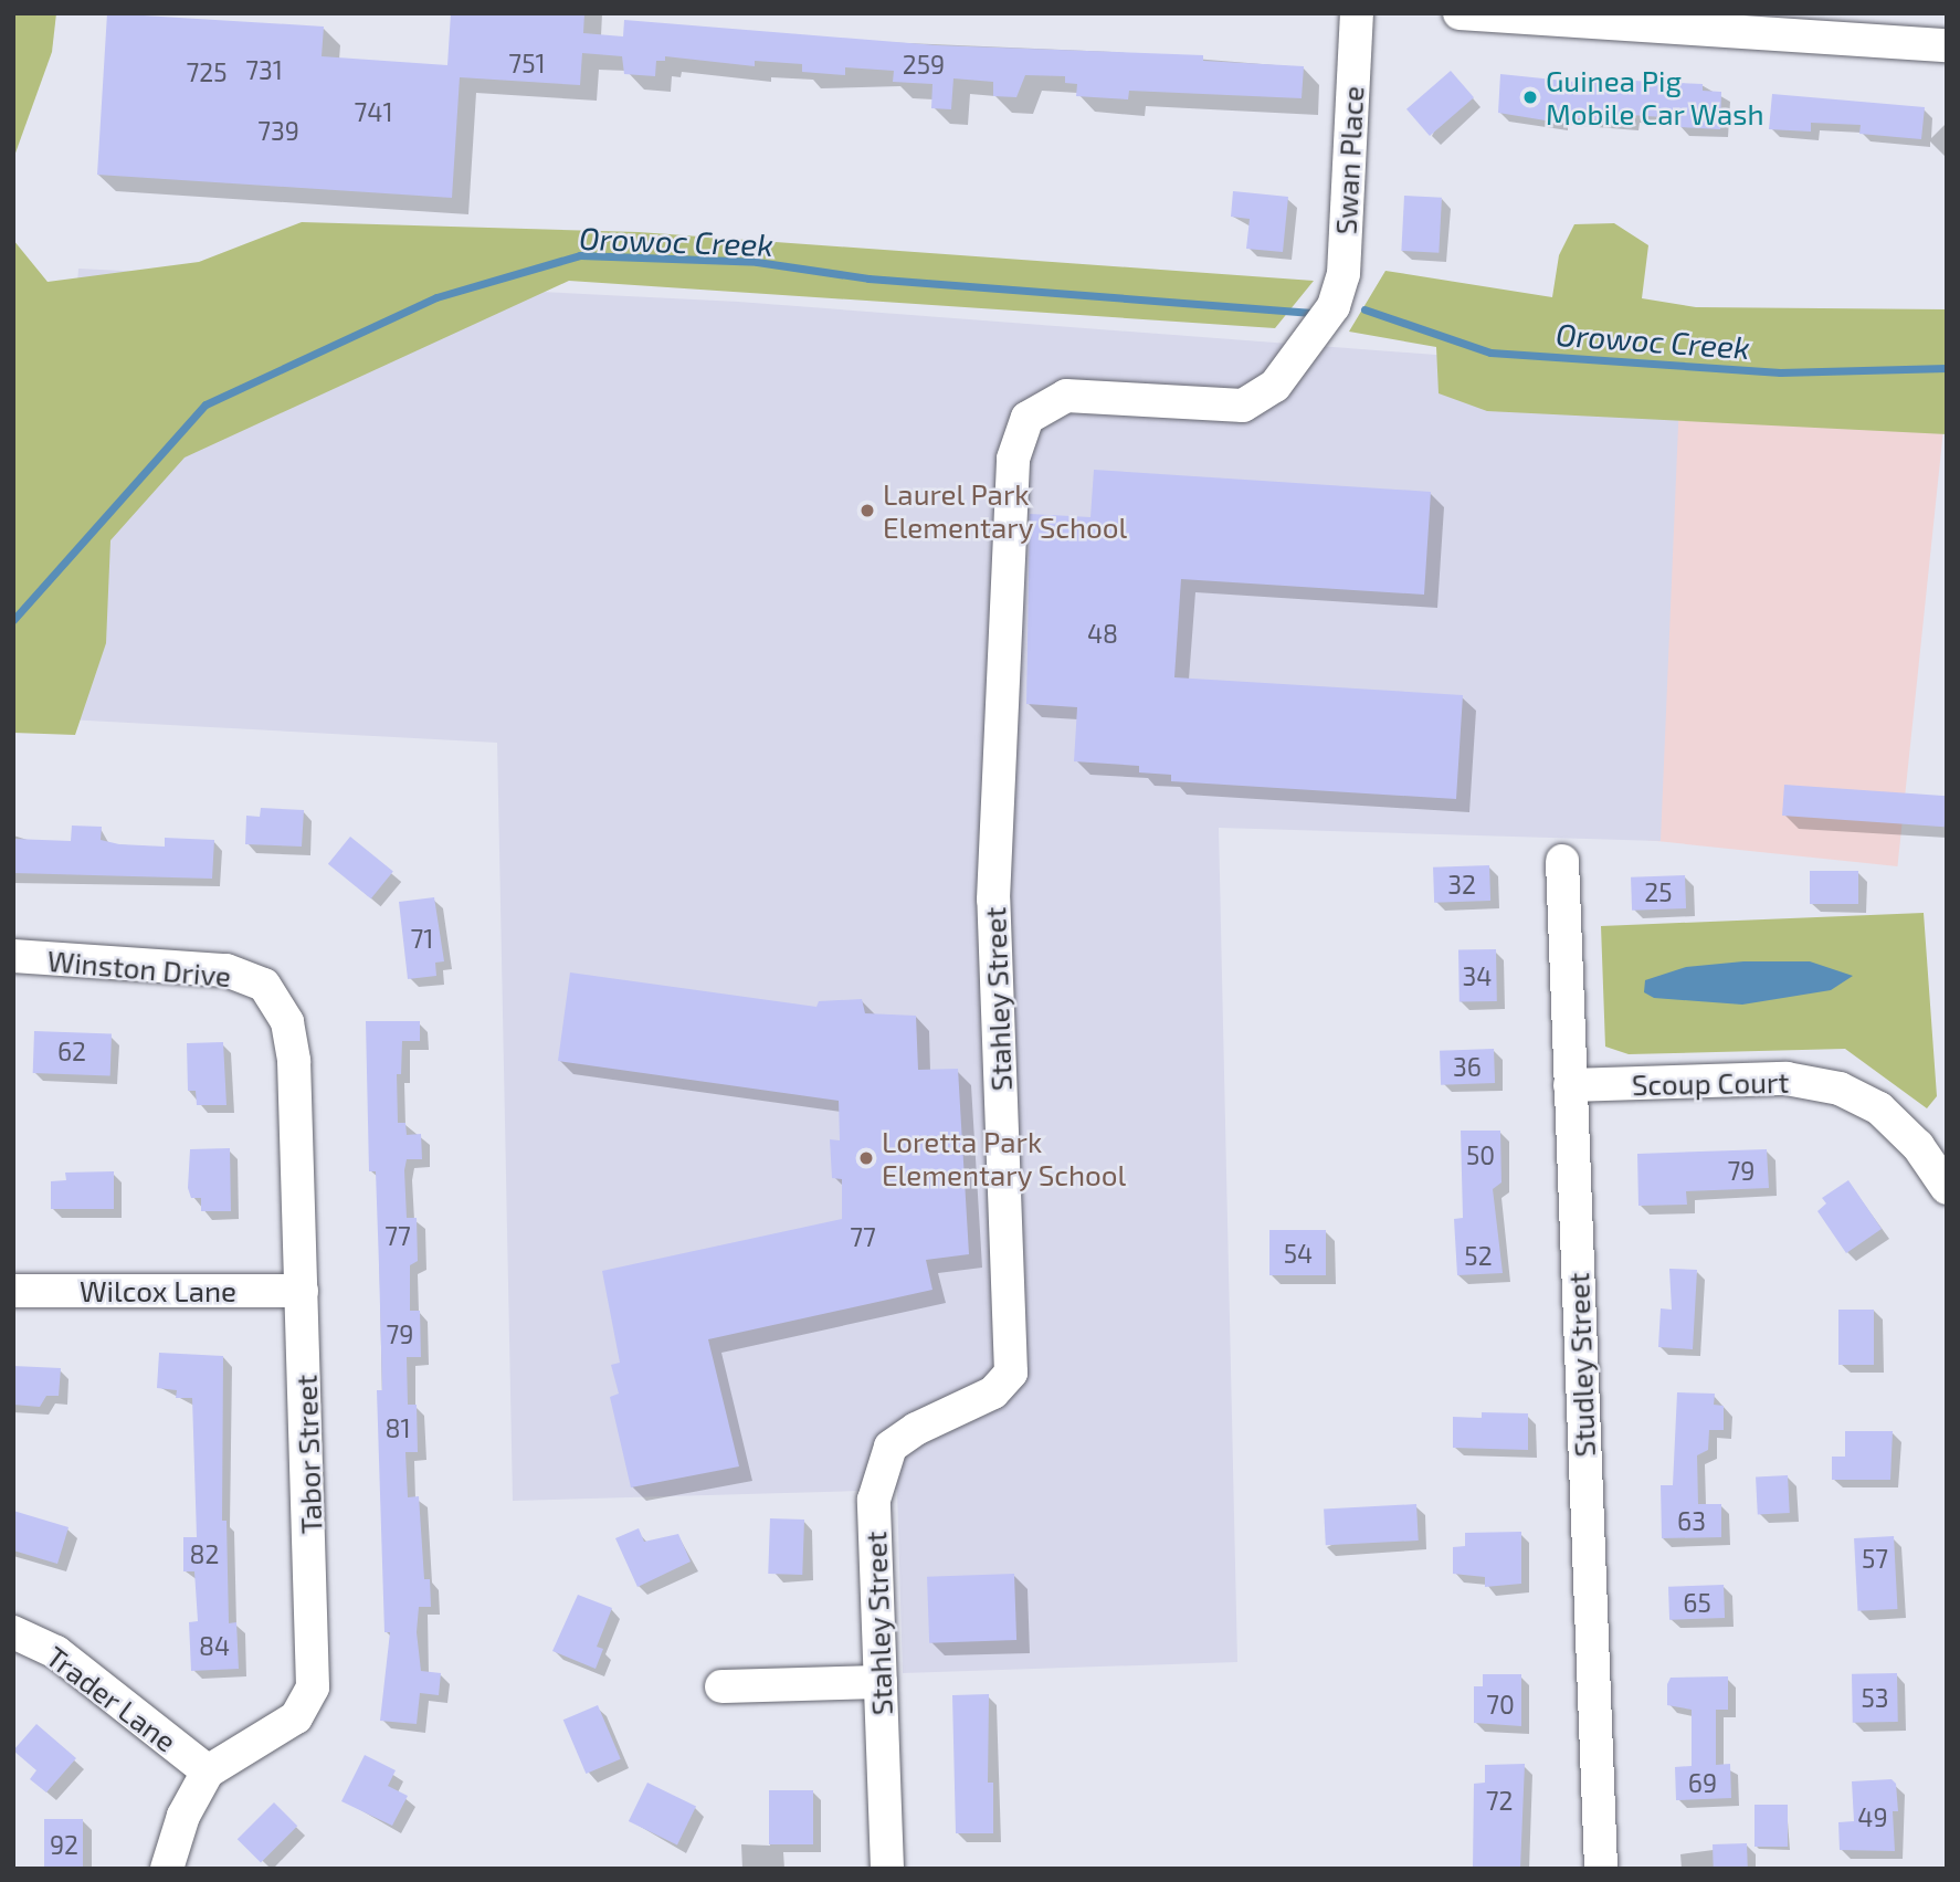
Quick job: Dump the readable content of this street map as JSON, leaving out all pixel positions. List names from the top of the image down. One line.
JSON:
{"streets":{"street":["Swan Place","Winston Drive","Stahley Street","Scoup Court","Wilcox Lane","Studley Street","Tabor Street","Trader Lane"]},"crossings":[["Swan Place","Stahley Street"],["Winston Drive","Tabor Street"],["Scoup Court","Studley Street"],["Wilcox Lane","Tabor Street"],["Tabor Street","Trader Lane"]],"water":["Orowoc Creek"],"places":["Guinea Pig Mobile Car Wash","Laurel Park Elementary School","Loretta Park Elementary School"],"house_numbers":["751","259","731","725","741","739","48","32","25","71","34","62","36","50","79","77","77","54","52","79","81","63","82","57","65","84","53","70","69","72","49","92"]}
